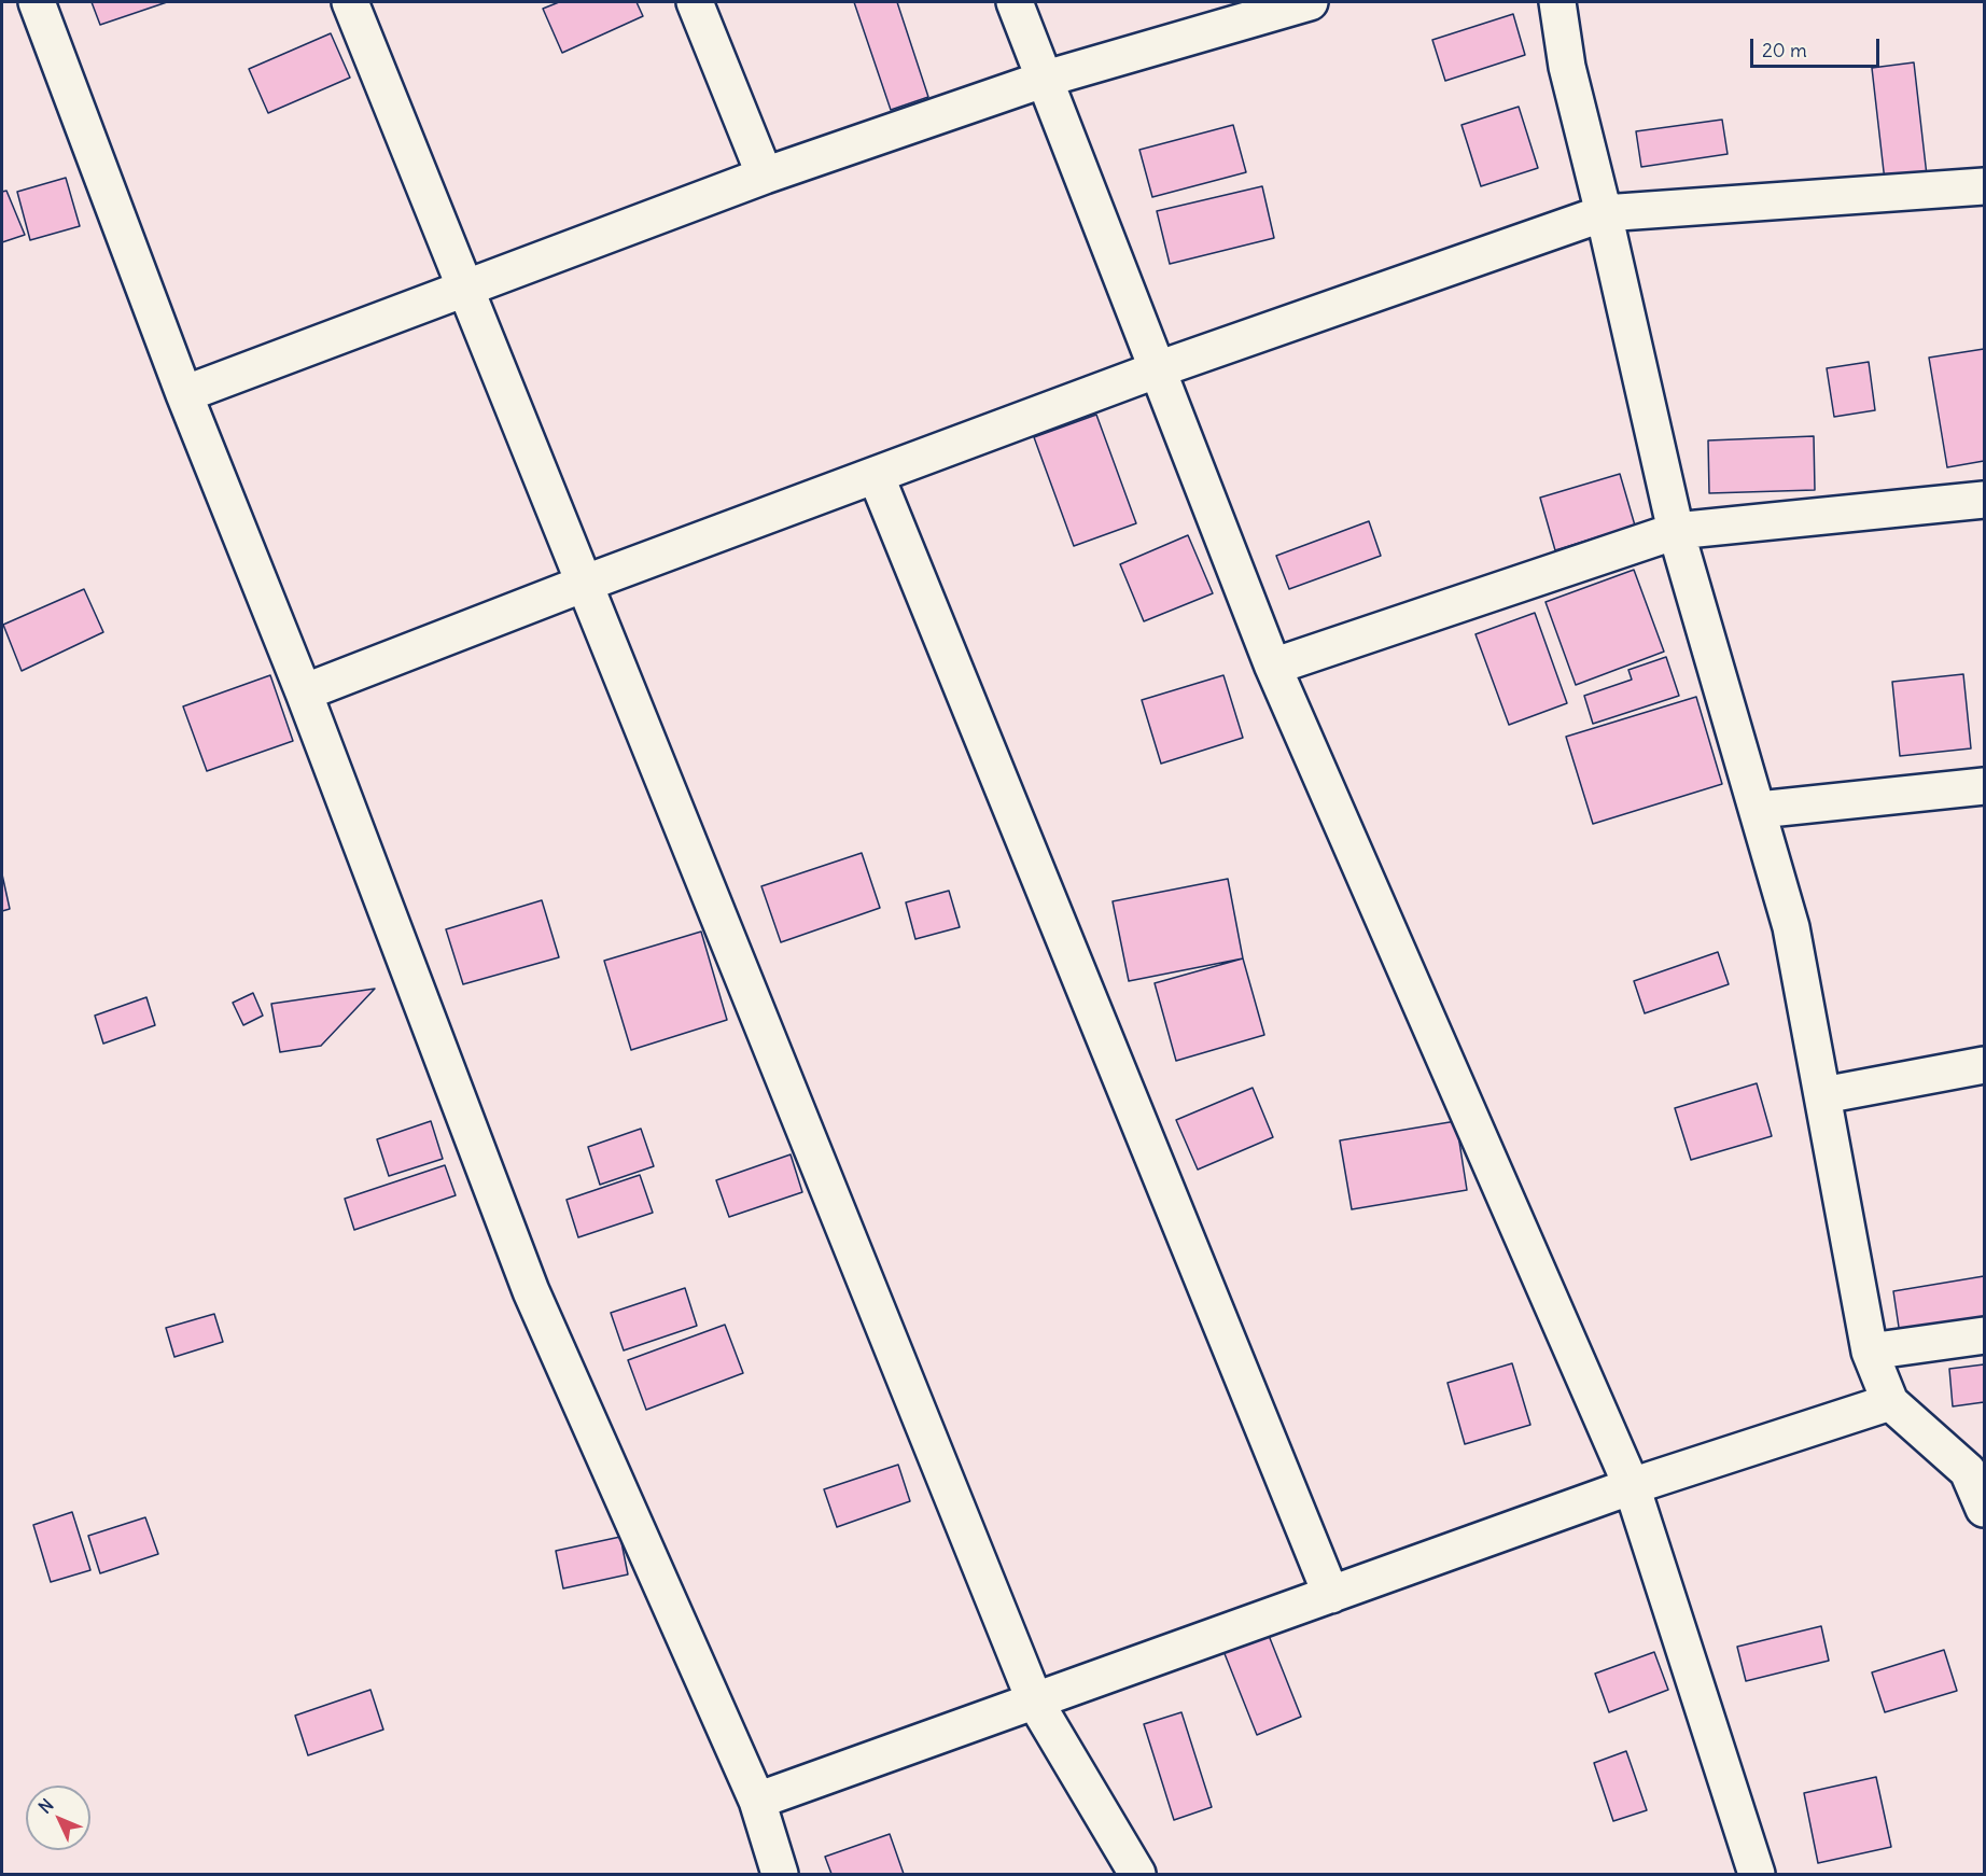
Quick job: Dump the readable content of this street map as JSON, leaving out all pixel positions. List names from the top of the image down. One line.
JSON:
{"scale_bar":"20 m","north":"top left"}
